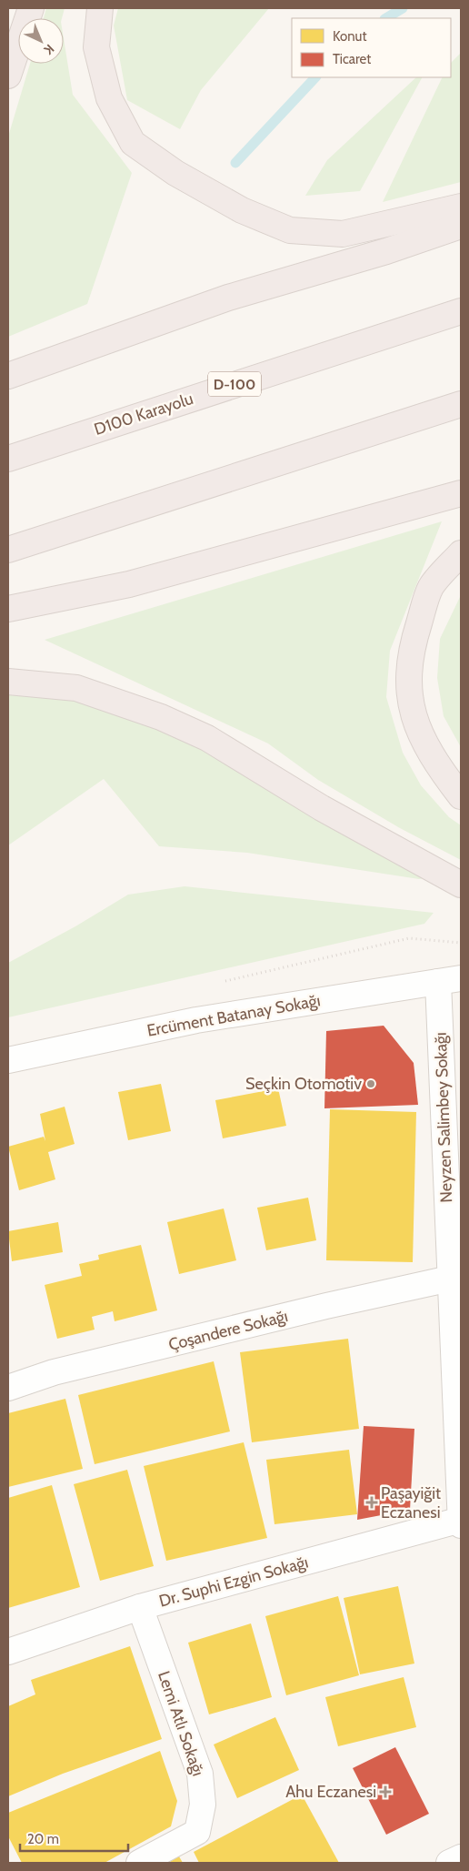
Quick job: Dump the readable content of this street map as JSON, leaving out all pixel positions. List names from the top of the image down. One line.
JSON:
{"streets":{"highway":["D-100","D100 Karayolu"],"street":["Ercüment Batanay Sokağı","Neyzen Salimbey Sokağı","Çoşandere Sokağı","Dr. Suphi Ezgin Sokağı","Lemi Atlı Sokağı"]},"crossings":[["Ercüment Batanay Sokağı","Neyzen Salimbey Sokağı"],["Neyzen Salimbey Sokağı","Çoşandere Sokağı"],["Neyzen Salimbey Sokağı","Dr. Suphi Ezgin Sokağı"],["Dr. Suphi Ezgin Sokağı","Lemi Atlı Sokağı"]],"places":{"other":["Seçkin Otomotiv"],"health":["Paşayiğit Eczanesi","Ahu Eczanesi"]},"legend":["Konut","Ticaret"],"scale_bar":"20 m","north":"bottom right"}
